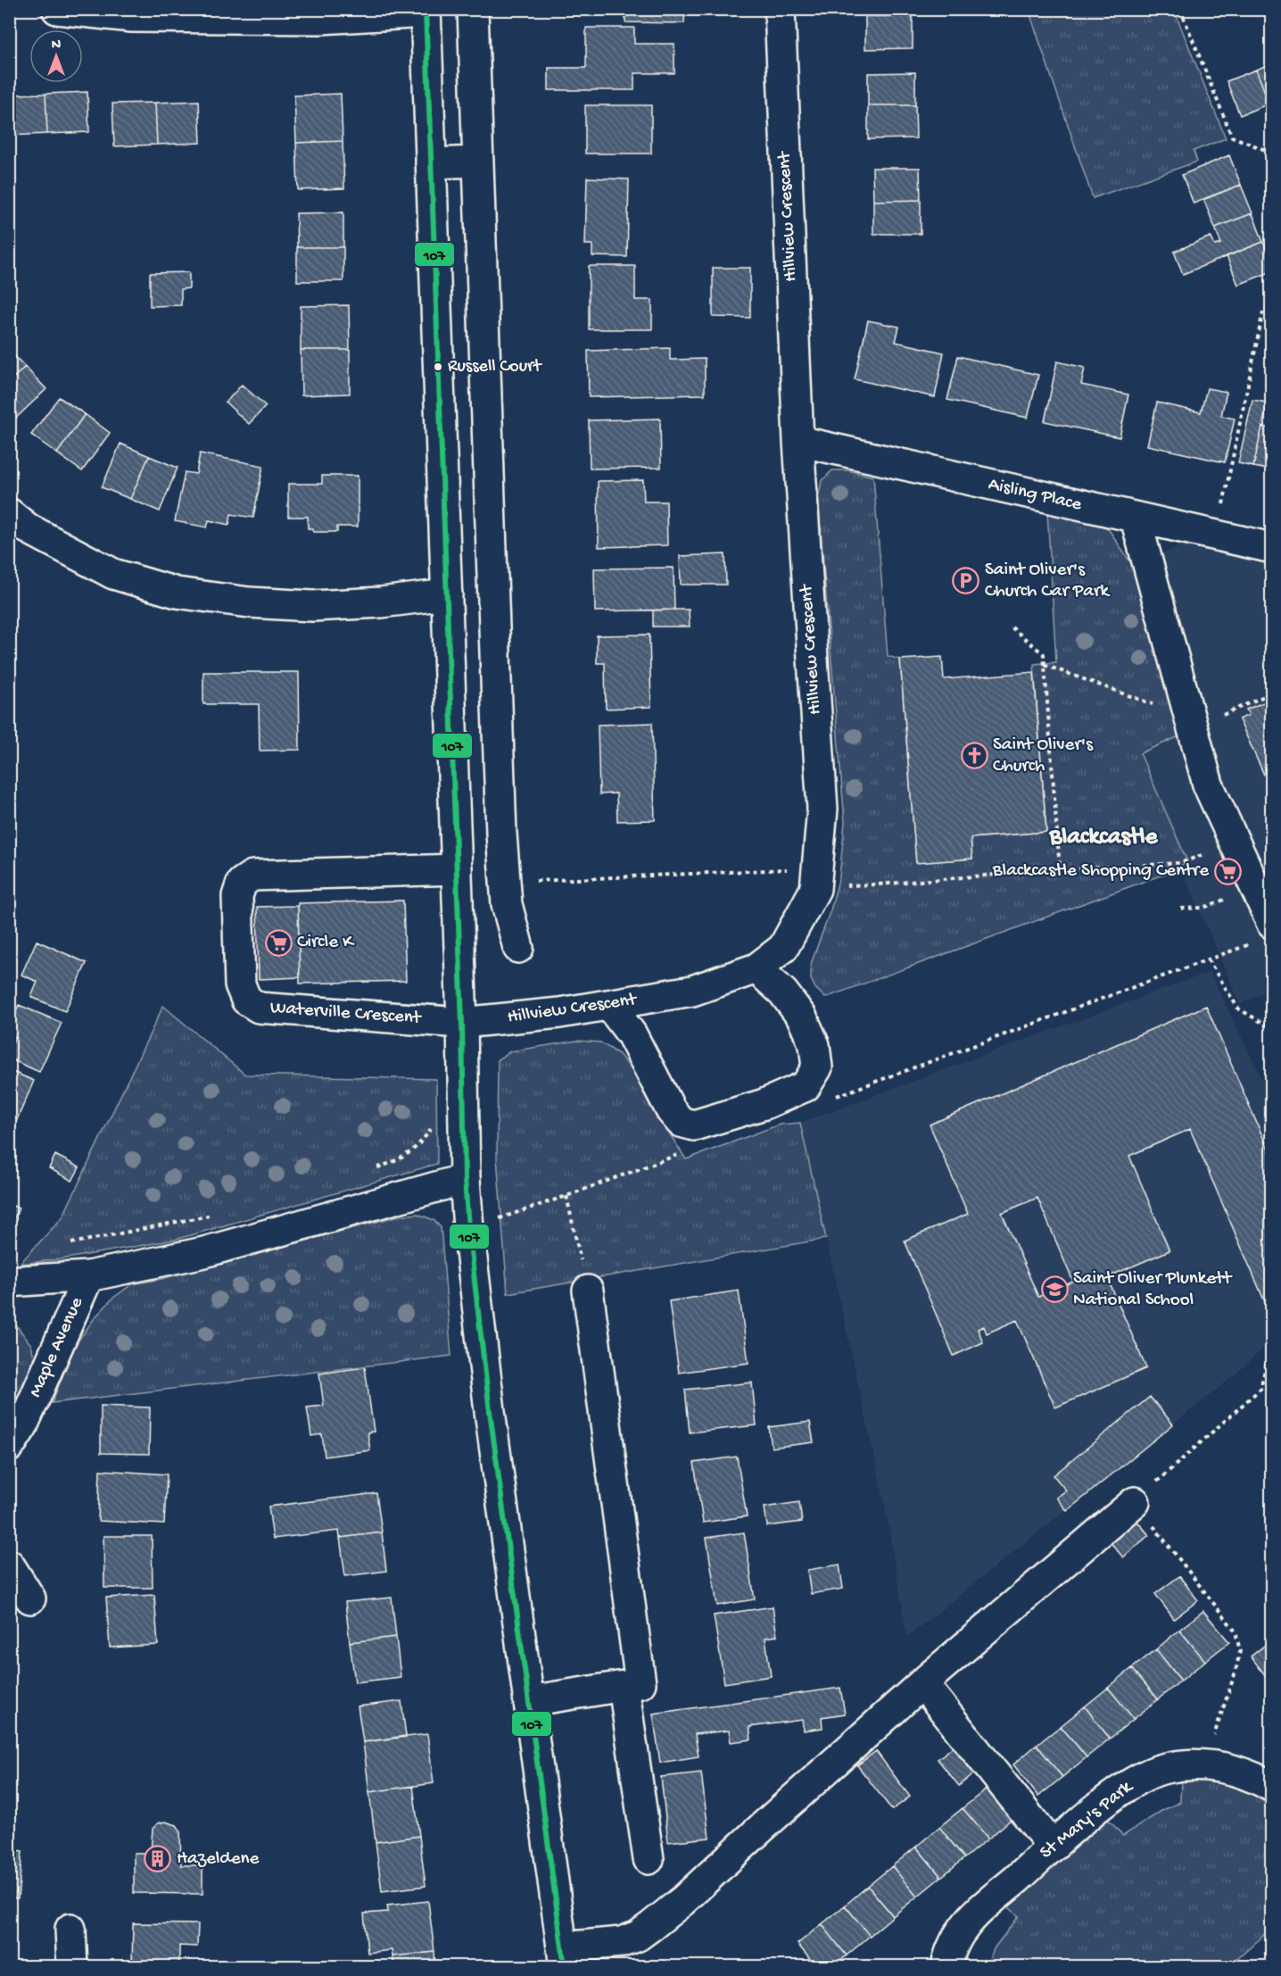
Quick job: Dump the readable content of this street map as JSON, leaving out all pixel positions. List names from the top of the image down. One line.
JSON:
{"streets":{"street":["Hillview Crescent","Aisling Place","Waterville Crescent","Maple Avenue","St Mary's Park"]},"crossings":[["Hillview Crescent","Aisling Place"],["Hillview Crescent","Waterville Crescent"]],"districts":["Blackcastle"],"places":{"other":["Russell Court"],"parking":["Saint Oliver's Church Car Park"],"church":["Saint Oliver's Church"],"supermarket":["Blackcastle Shopping Centre","Circle K"],"school or university":["Saint Oliver Plunkett National School"],"building":["Hazeldene"]},"lines":["transit line 107"],"north":"top"}
